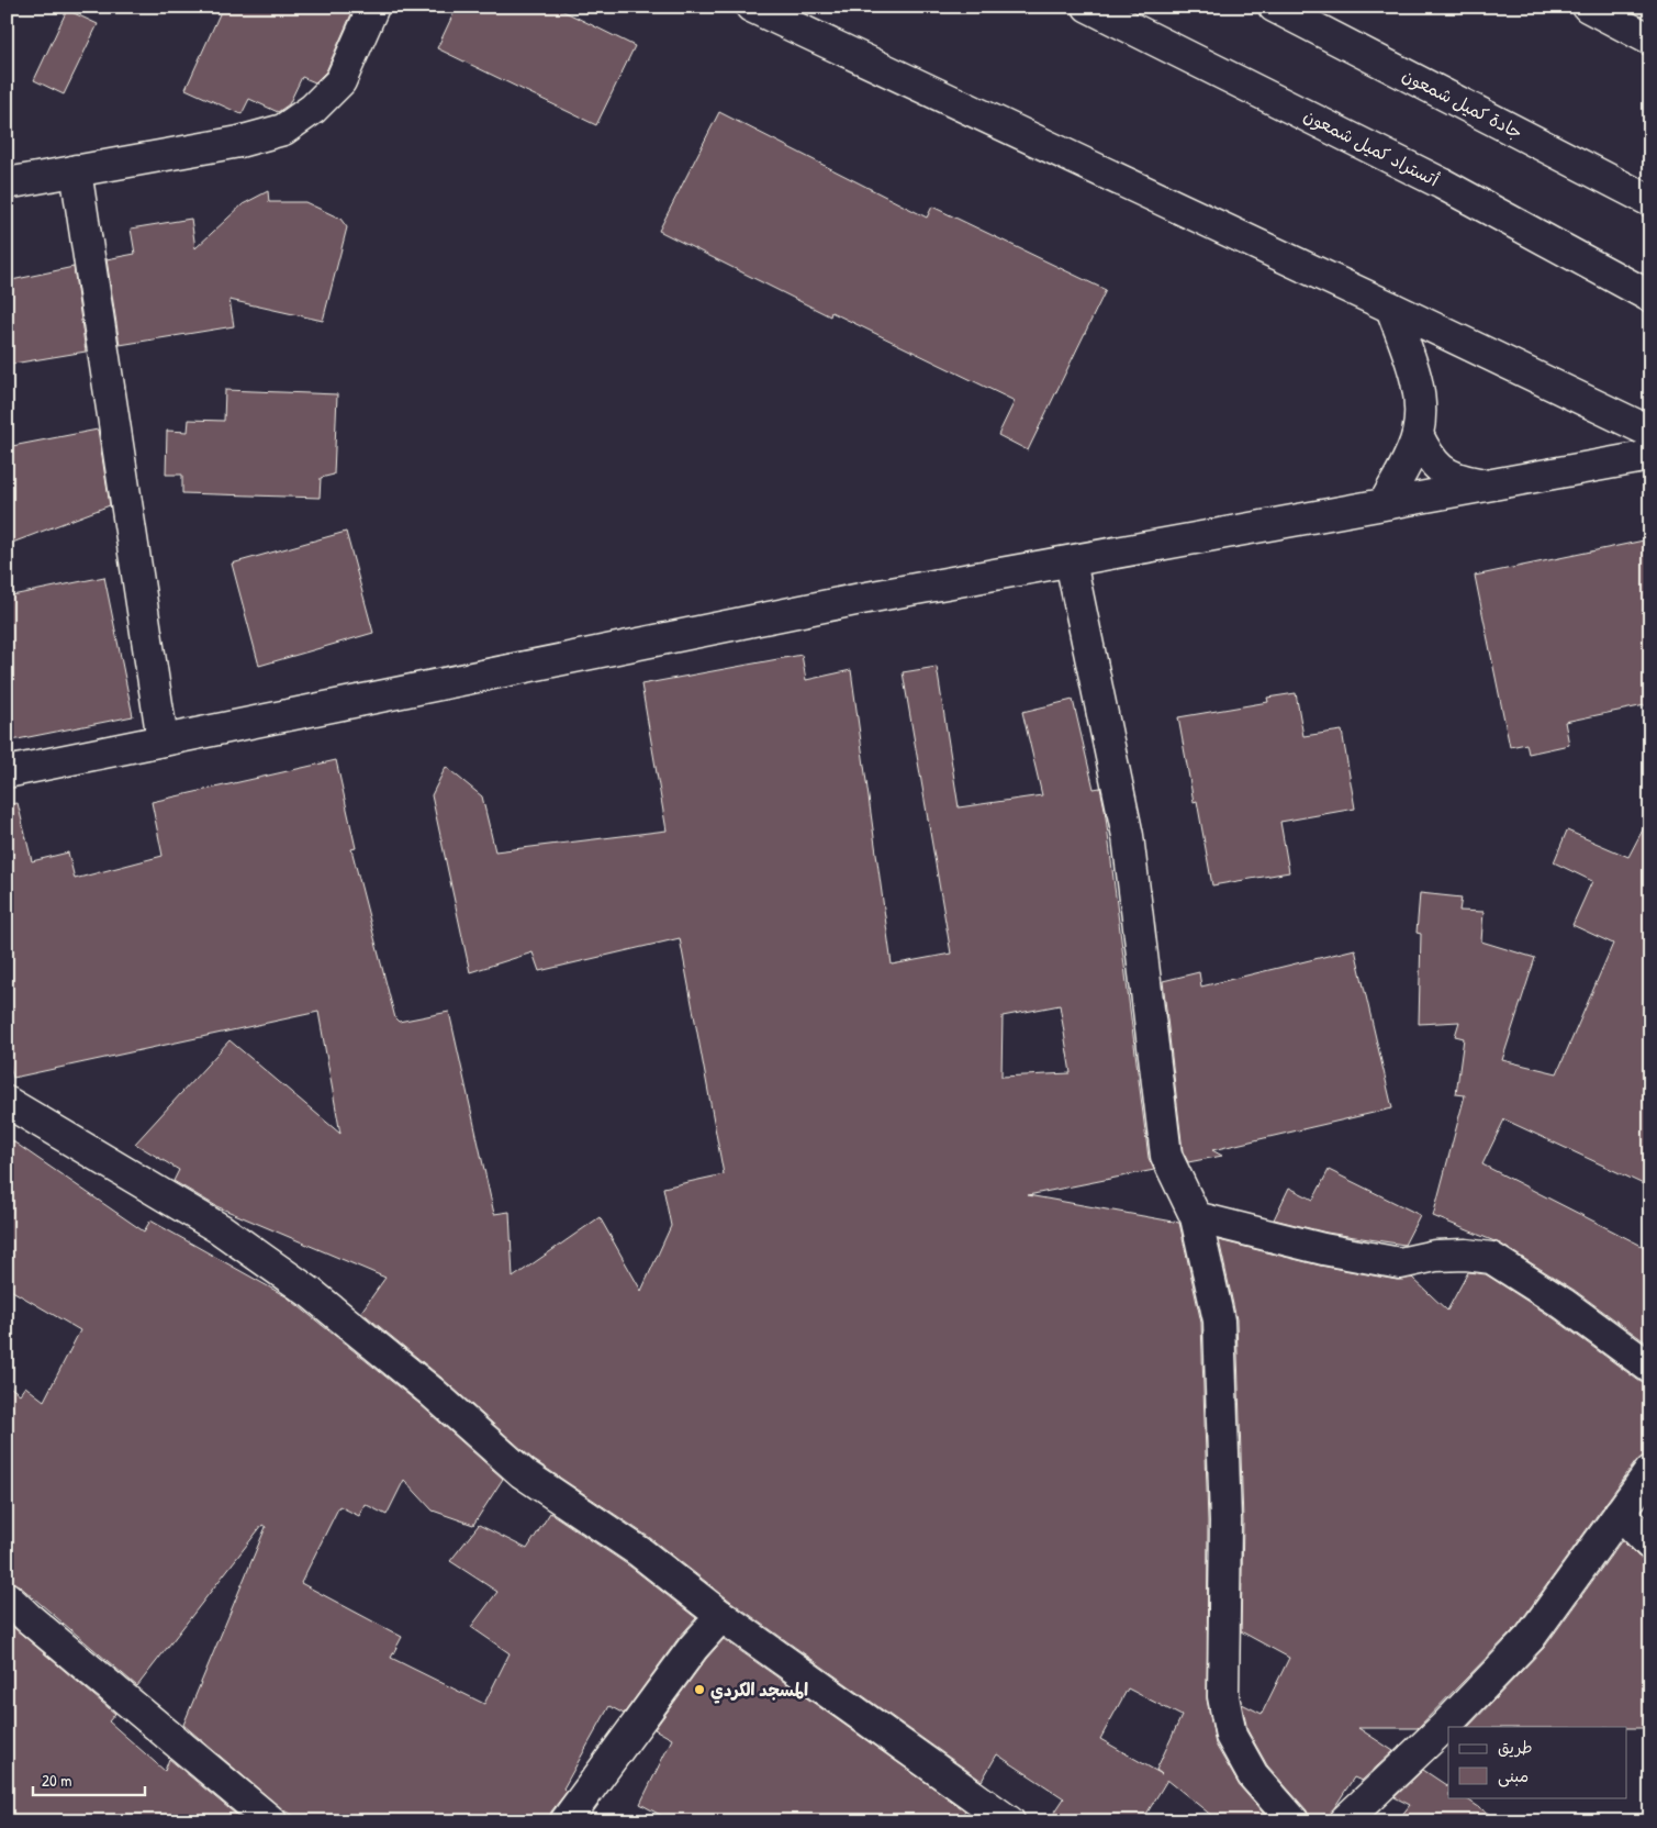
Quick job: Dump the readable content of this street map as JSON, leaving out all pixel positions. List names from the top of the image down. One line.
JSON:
{"streets":{"main road":["جادة كميل شمعون","أتستراد كميل شمعون"]},"places":["المسجد الكردي"],"legend":["طريق","مبنى"],"scale_bar":"20 m"}
